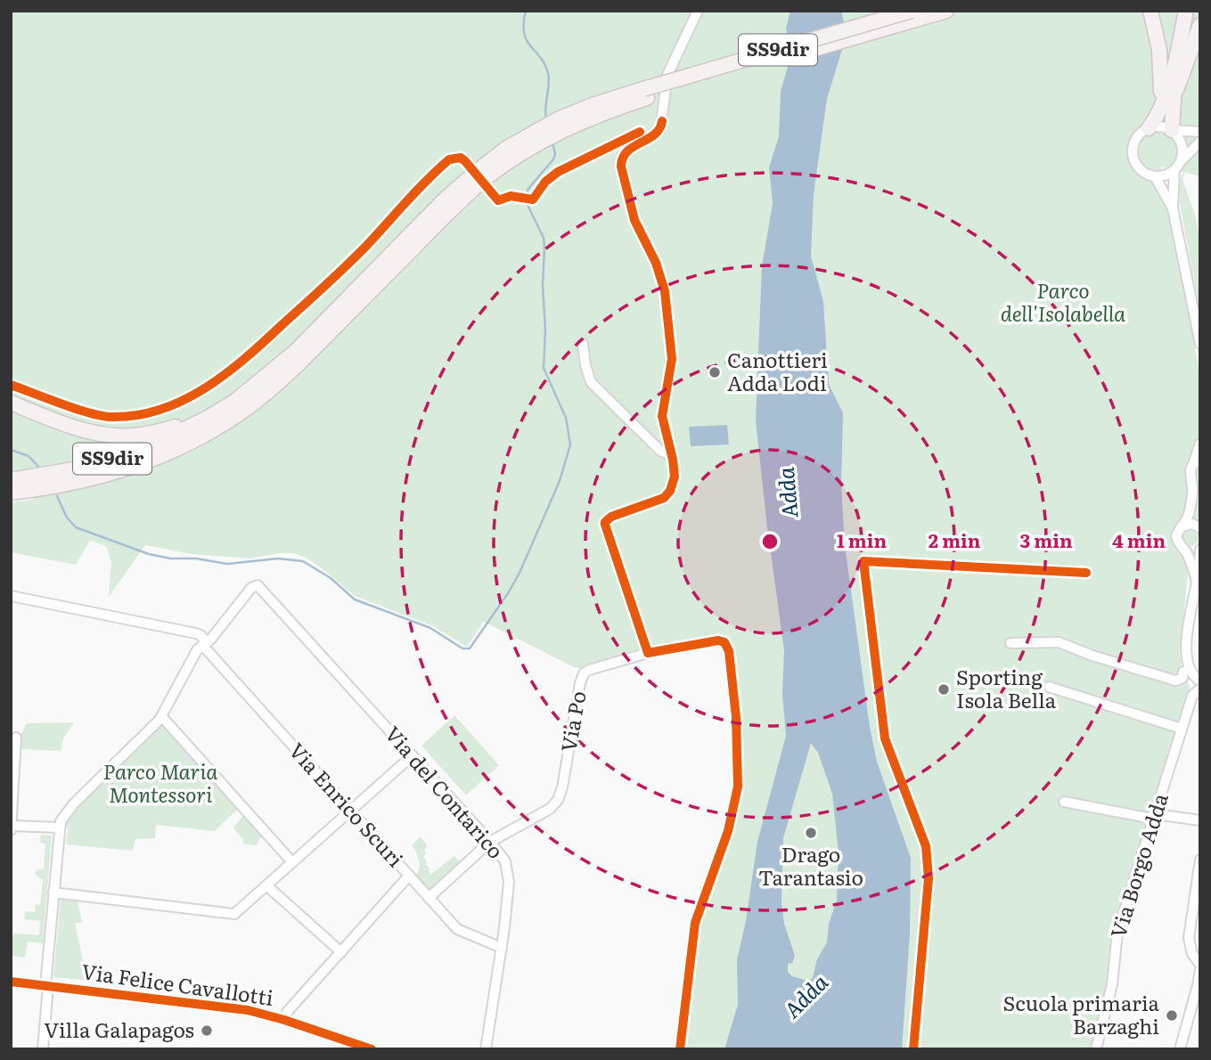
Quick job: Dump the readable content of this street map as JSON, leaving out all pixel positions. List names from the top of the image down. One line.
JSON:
{"streets":{"highway":["SS9dir"],"street":["Via Po","Via del Contarico","Via Enrico Scuri","Via Borgo Adda","Via Felice Cavallotti"]},"crossings":[["Via Po","Via del Contarico"],["Via del Contarico","Via Enrico Scuri"]],"water":["Adda"],"parks":["Parco dell'Isolabella","Parco Maria Montessori"],"places":["Canottieri Adda Lodi","Sporting Isola Bella","Drago Tarantasio","Scuola primaria Barzaghi","Villa Galapagos"],"rings":["1 min","2 min","3 min","4 min"]}
